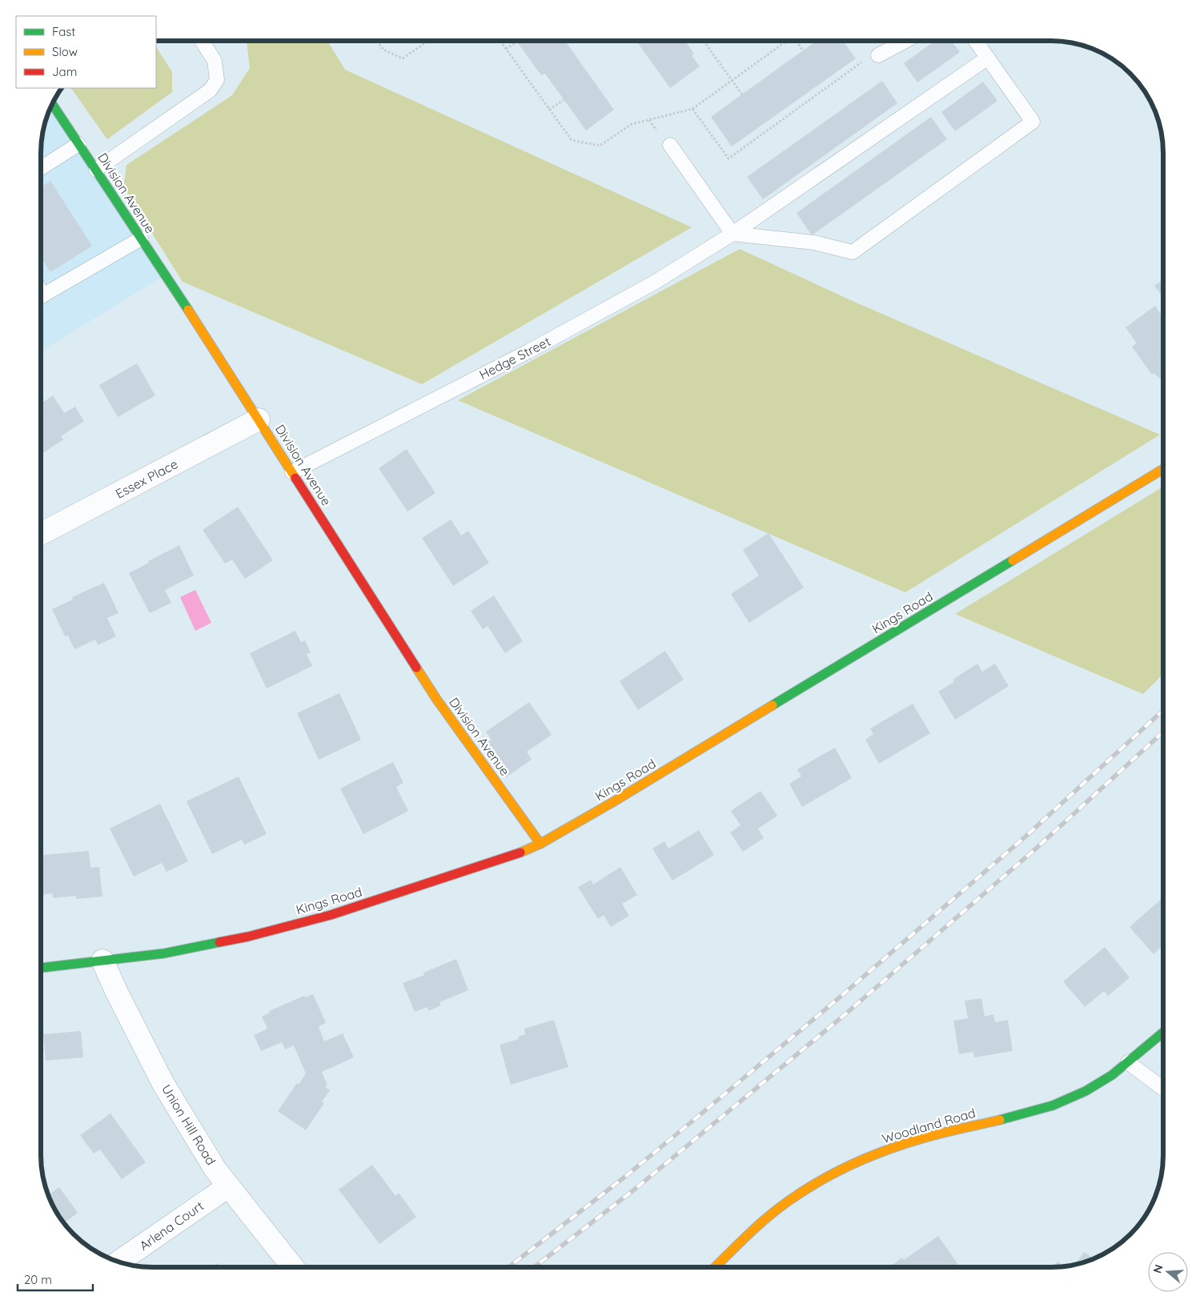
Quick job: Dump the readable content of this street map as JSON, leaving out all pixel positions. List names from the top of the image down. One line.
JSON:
{"streets":{"street":["Division Avenue","Essex Place","Kings Road","Union Hill Road","Woodland Road","Arlena Court"],"lane":["Hedge Street"]},"crossings":[["Division Avenue","Hedge Street"],["Division Avenue","Essex Place"],["Division Avenue","Kings Road"],["Kings Road","Union Hill Road"],["Union Hill Road","Arlena Court"]],"legend":["Fast","Slow","Jam"],"scale_bar":"20 m","north":"left"}
